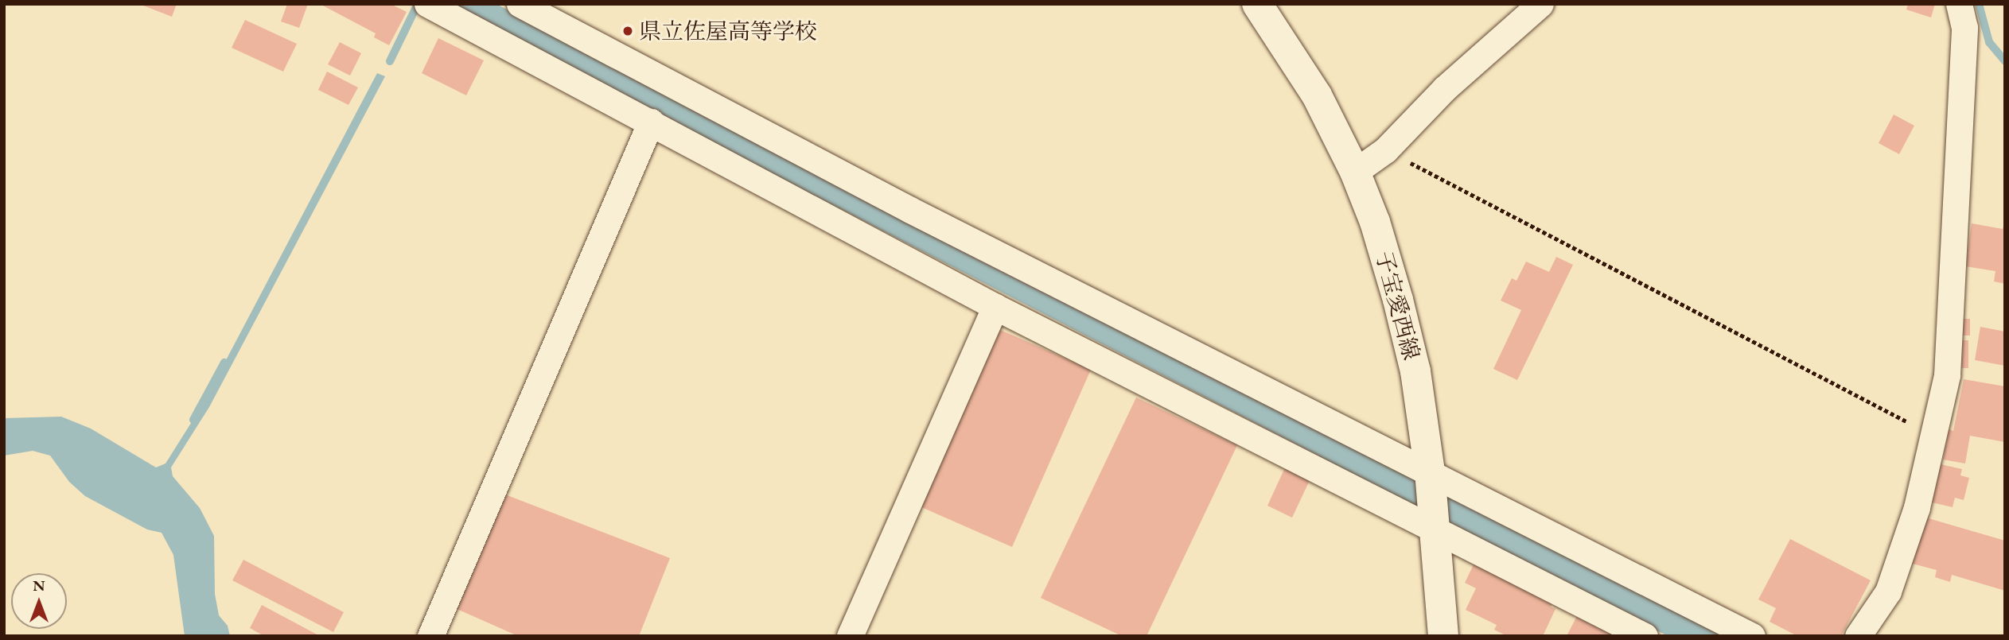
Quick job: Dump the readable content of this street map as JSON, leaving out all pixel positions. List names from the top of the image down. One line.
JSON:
{"streets":{"main road":["子宝愛西線"]},"places":["県立佐屋高等学校"],"north":"top"}
